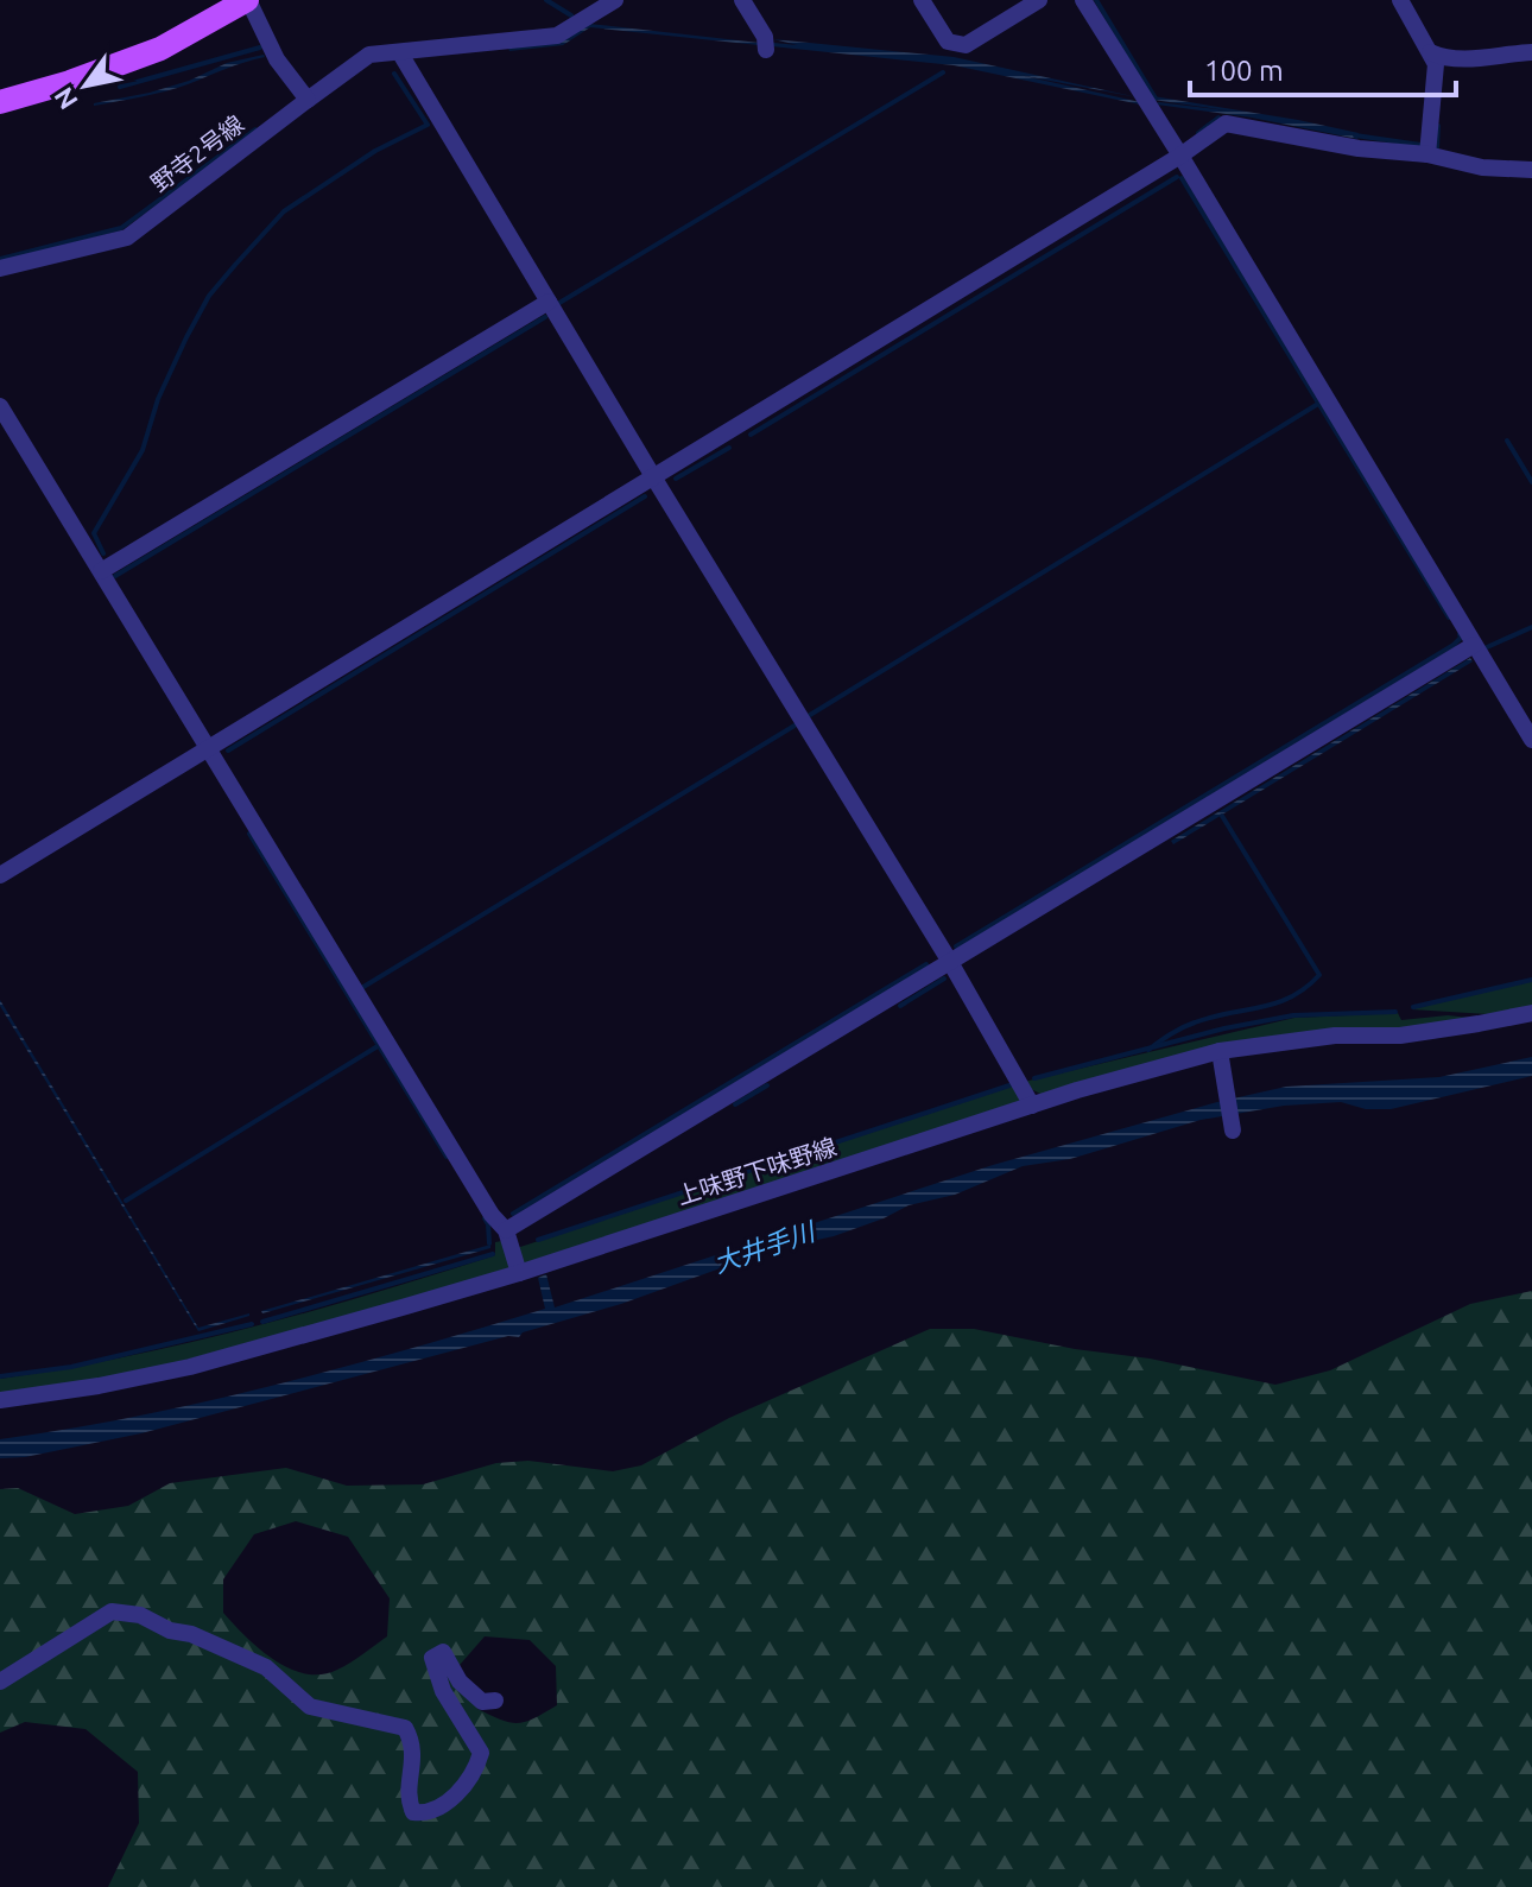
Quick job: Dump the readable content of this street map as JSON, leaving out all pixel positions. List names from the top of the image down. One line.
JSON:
{"streets":{"street":["野寺2号線","上味野下味野線"]},"water":["大井手川"],"scale_bar":"100 m","north":"bottom left"}
